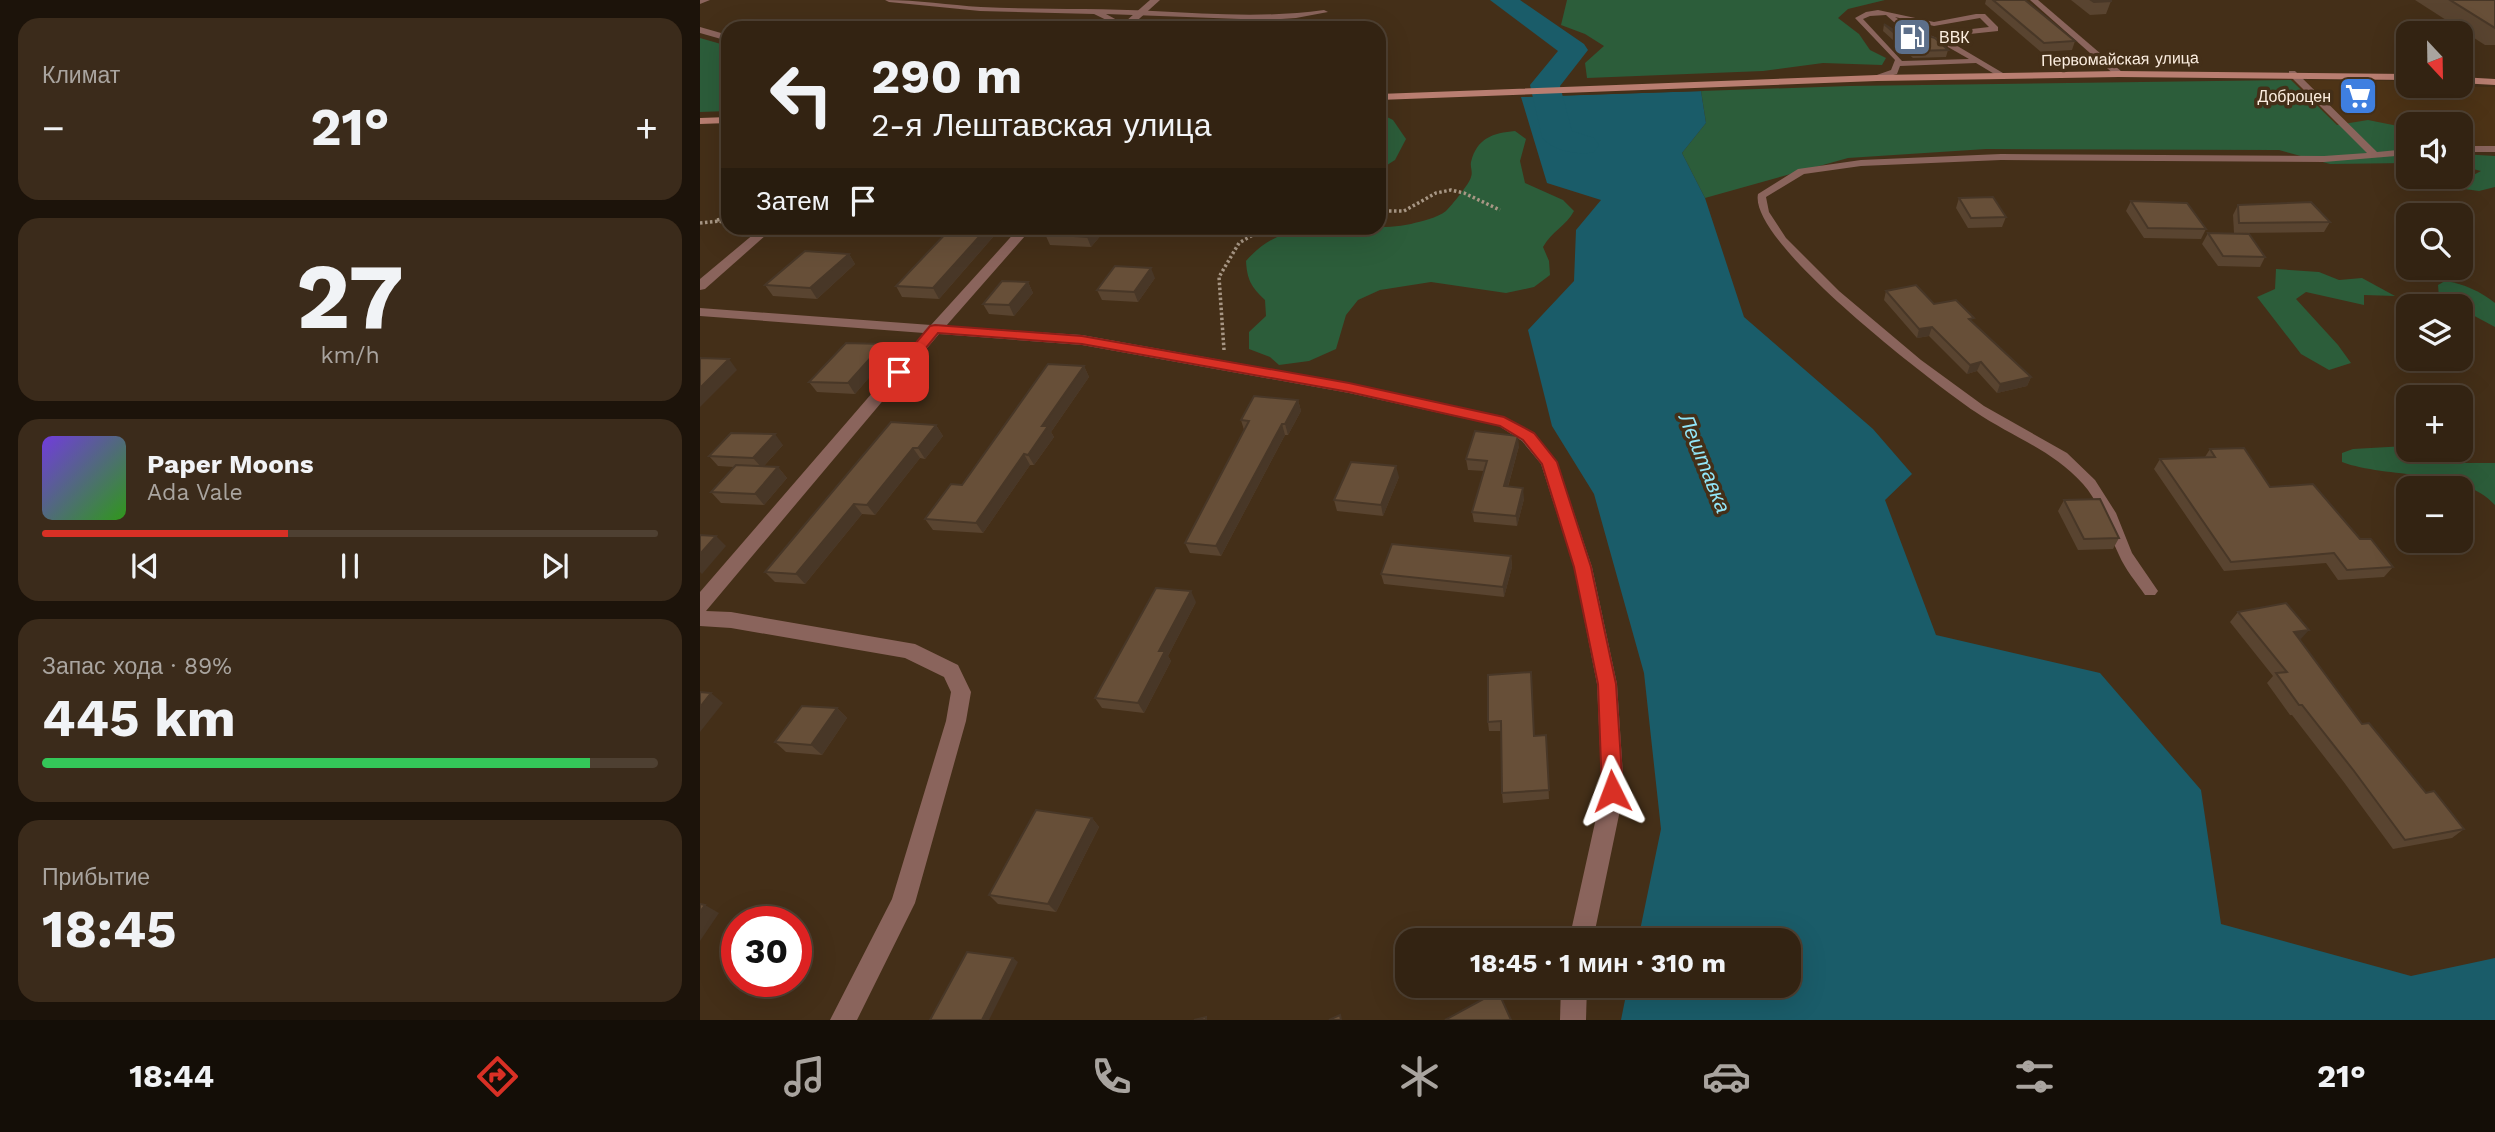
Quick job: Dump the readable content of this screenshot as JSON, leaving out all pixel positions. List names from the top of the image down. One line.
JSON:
{"streets":{"main road":["Первомайская улица"]},"water":["Лештавка"],"places":{"fuel station":["ВВК"],"supermarket":["Доброцен"]},"north":"bottom","page":{"tile":["Климат",["27","km/h"],["Запас хода · 89%","445 km"],["Прибытие","18:45"]],"map_buttons":["+","−"],"turn":["290 m","2-я Лештавская улица"],"heat":["−","21°","+"],"then":"Затем","song":["Paper Moons","Ada Vale"],"limit":"30","trip":"18:45 · 1 мин · 310 m","tabs":["18:44","21°"]}}
